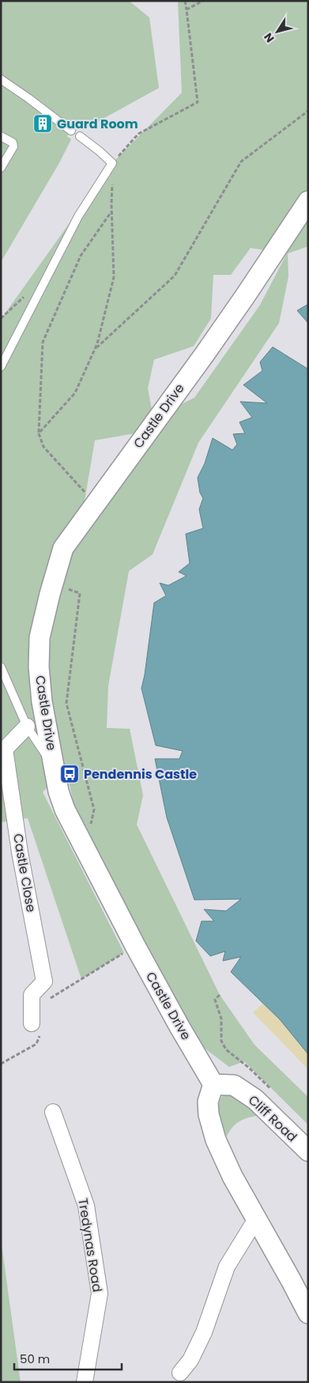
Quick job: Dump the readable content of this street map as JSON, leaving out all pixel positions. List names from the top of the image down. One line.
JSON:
{"streets":{"street":["Castle Drive","Castle Close","Cliff Road","Tredynas Road"]},"crossings":[["Castle Drive","Cliff Road"]],"places":{"building":["Guard Room"],"bus stop":["Pendennis Castle"]},"scale_bar":"50 m","north":"bottom left"}
